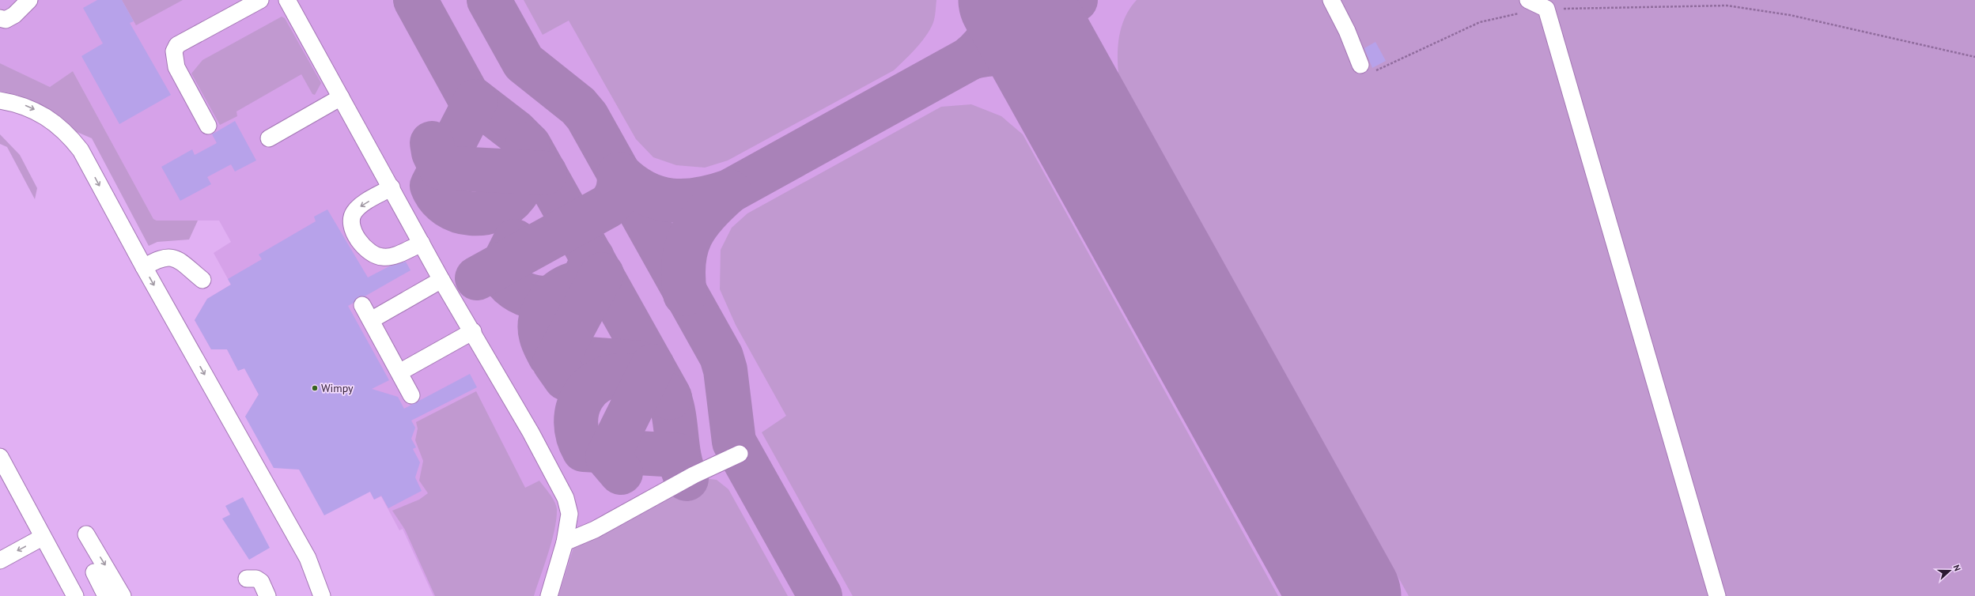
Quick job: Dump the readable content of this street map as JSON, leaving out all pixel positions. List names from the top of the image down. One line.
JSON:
{"places":["Wimpy"],"north":"right"}
